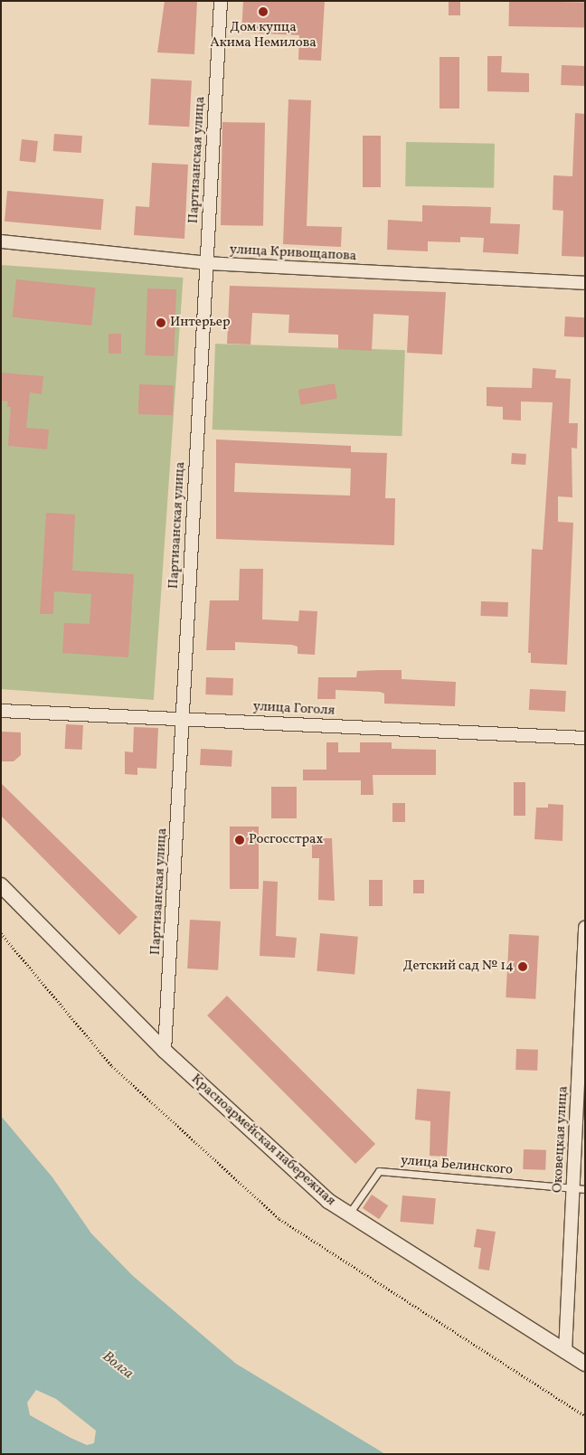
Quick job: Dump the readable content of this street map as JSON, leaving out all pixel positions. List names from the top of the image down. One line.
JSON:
{"streets":{"street":["Партизанская улица","улица Кривощапова","улица Гоголя","Оковецкая улица","Красноармейская набережная"],"lane":["улица Белинского"]},"crossings":[["Партизанская улица","улица Кривощапова"],["Партизанская улица","улица Гоголя"],["Партизанская улица","Красноармейская набережная"],["Оковецкая улица","Красноармейская набережная"],["Оковецкая улица","улица Белинского"],["Красноармейская набережная","улица Белинского"]],"water":["Волга"],"places":["Дом купца Акима Немилова","Интерьер","Росгосстрах","Детский сад № 14"]}
